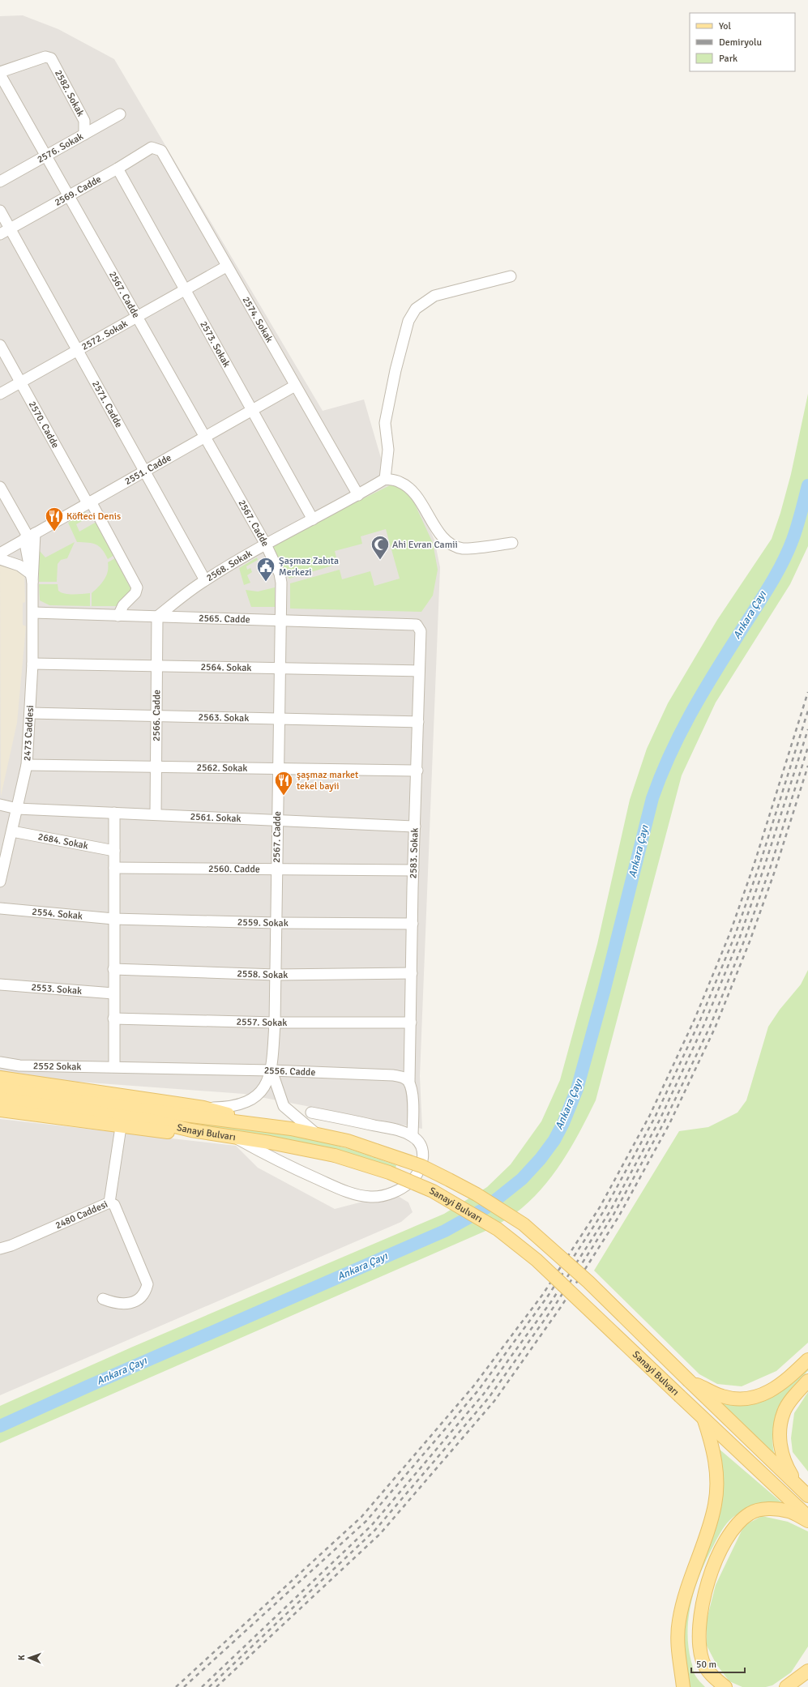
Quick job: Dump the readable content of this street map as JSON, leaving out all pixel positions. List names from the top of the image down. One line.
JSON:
{"streets":{"main road":["Sanayi Bulvarı"],"street":["2582. Sokak","2576. Sokak","2569. Cadde","2567. Cadde","2574. Sokak","2572. Sokak","2573. Sokak","2571. Cadde","2570. Cadde","2551. Cadde","2568. Sokak","2565. Cadde","2564. Sokak","2566. Cadde","2563. Sokak","2473 Caddesi","2562. Sokak","2561. Sokak","2684. Sokak","2583. Sokak","2560. Cadde","2554. Sokak","2559. Sokak","2558. Sokak","2553. Sokak","2557. Sokak","2552 Sokak","2556. Cadde","2480 Caddesi"]},"crossings":[["2582. Sokak","2576. Sokak"],["2582. Sokak","2567. Cadde"],["2576. Sokak","2567. Cadde"],["2569. Cadde","2567. Cadde"],["2569. Cadde","2574. Sokak"],["2569. Cadde","2573. Sokak"],["2569. Cadde","2571. Cadde"],["2567. Cadde","2572. Sokak"],["2567. Cadde","2551. Cadde"],["2567. Cadde","2568. Sokak"],["2567. Cadde","2565. Cadde"],["2567. Cadde","2564. Sokak"],["2567. Cadde","2563. Sokak"],["2567. Cadde","2562. Sokak"],["2567. Cadde","2561. Sokak"],["2567. Cadde","2560. Cadde"],["2567. Cadde","2559. Sokak"],["2567. Cadde","2558. Sokak"],["2567. Cadde","2557. Sokak"],["2567. Cadde","2556. Cadde"],["2574. Sokak","2572. Sokak"],["2574. Sokak","2551. Cadde"],["2574. Sokak","2568. Sokak"],["2572. Sokak","2573. Sokak"],["2572. Sokak","2571. Cadde"],["2572. Sokak","2570. Cadde"],["2573. Sokak","2551. Cadde"],["2573. Sokak","2568. Sokak"],["2571. Cadde","2551. Cadde"],["2571. Cadde","2568. Sokak"],["2570. Cadde","2551. Cadde"],["2570. Cadde","2565. Cadde"],["2551. Cadde","2473 Caddesi"],["2568. Sokak","2565. Cadde"],["2568. Sokak","2566. Cadde"],["2565. Cadde","2566. Cadde"],["2565. Cadde","2473 Caddesi"],["2565. Cadde","2583. Sokak"],["2564. Sokak","2566. Cadde"],["2564. Sokak","2473 Caddesi"],["2564. Sokak","2583. Sokak"],["2566. Cadde","2563. Sokak"],["2566. Cadde","2562. Sokak"],["2566. Cadde","2561. Sokak"],["2563. Sokak","2473 Caddesi"],["2563. Sokak","2583. Sokak"],["2473 Caddesi","2562. Sokak"],["2473 Caddesi","2561. Sokak"],["2473 Caddesi","2684. Sokak"],["2562. Sokak","2583. Sokak"],["2561. Sokak","2583. Sokak"],["2583. Sokak","2560. Cadde"],["2583. Sokak","2559. Sokak"],["2583. Sokak","2558. Sokak"],["2583. Sokak","2557. Sokak"],["2583. Sokak","2556. Cadde"],["2554. Sokak","2559. Sokak"],["2552 Sokak","2556. Cadde"]],"water":["Ankara Çayı"],"places":{"restaurant":["Köfteci Denis","şaşmaz market tekel bayii"],"mosque":["Ahi Evran Camii"],"public building":["Şaşmaz Zabıta Merkezi"]},"legend":["Yol","Demiryolu","Park"],"scale_bar":"50 m","north":"left"}
